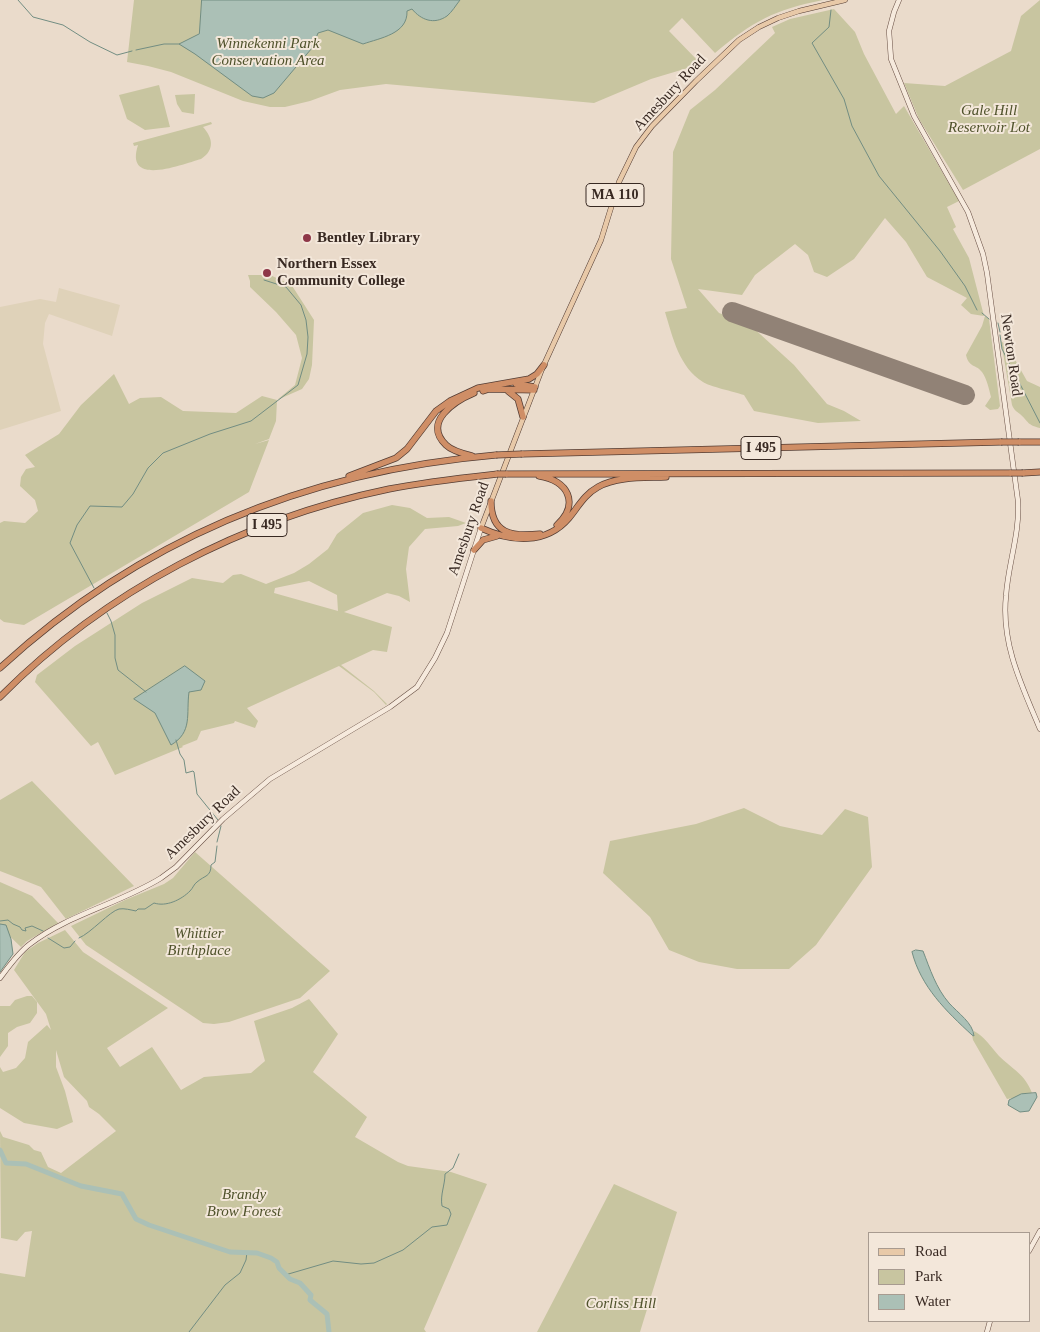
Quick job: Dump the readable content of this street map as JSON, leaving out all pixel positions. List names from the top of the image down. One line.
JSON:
{"streets":{"highway":["I 495"],"main road":["Amesbury Road","MA 110","Newton Road"]},"parks":["Winnekenni Park Conservation Area","Gale Hill Reservoir Lot","Whittier Birthplace","Brandy Brow Forest","Corliss Hill"],"places":["Bentley Library","Northern Essex Community College"],"legend":["Road","Park","Water"]}
